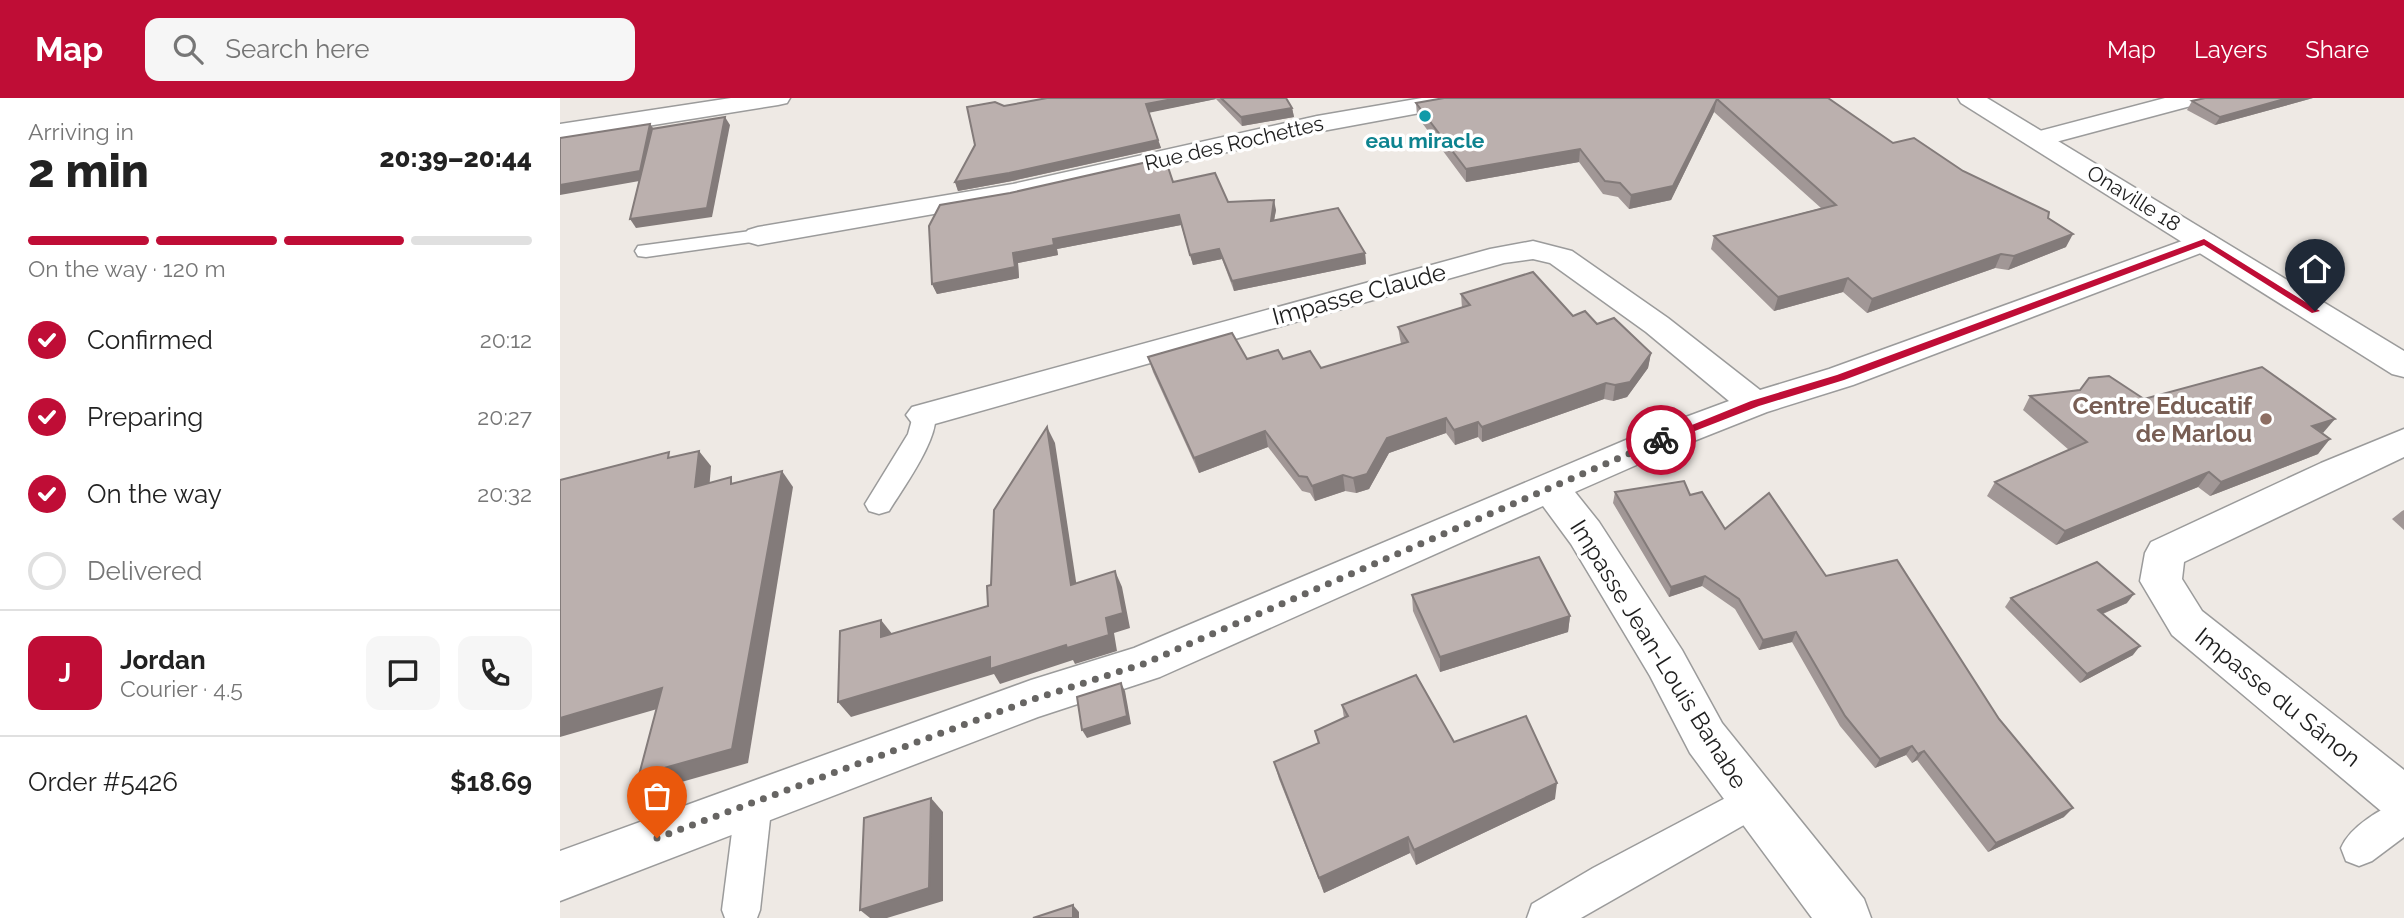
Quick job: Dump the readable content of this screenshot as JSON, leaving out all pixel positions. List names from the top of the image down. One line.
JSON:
{"streets":{"street":["Rue des Rochettes","Onaville 18","Impasse Claude","Impasse Jean-Louis Banabe","Impasse du Sânon"]},"places":["eau miracle","Centre Educatif de Marlou"],"page":{"header":"Map","search":"Search here","nav":["Map","Layers","Share"],"heading":["2 min","Arriving in","20:39–20:44"],"panel":["Jordan","Courier · 4.5","Order #5426","$18.69"],"bar":"On the way · 120 m","list":[["Confirmed","20:12"],["Preparing","20:27"],["On the way","20:32"],"Delivered"],"round":"J"}}
